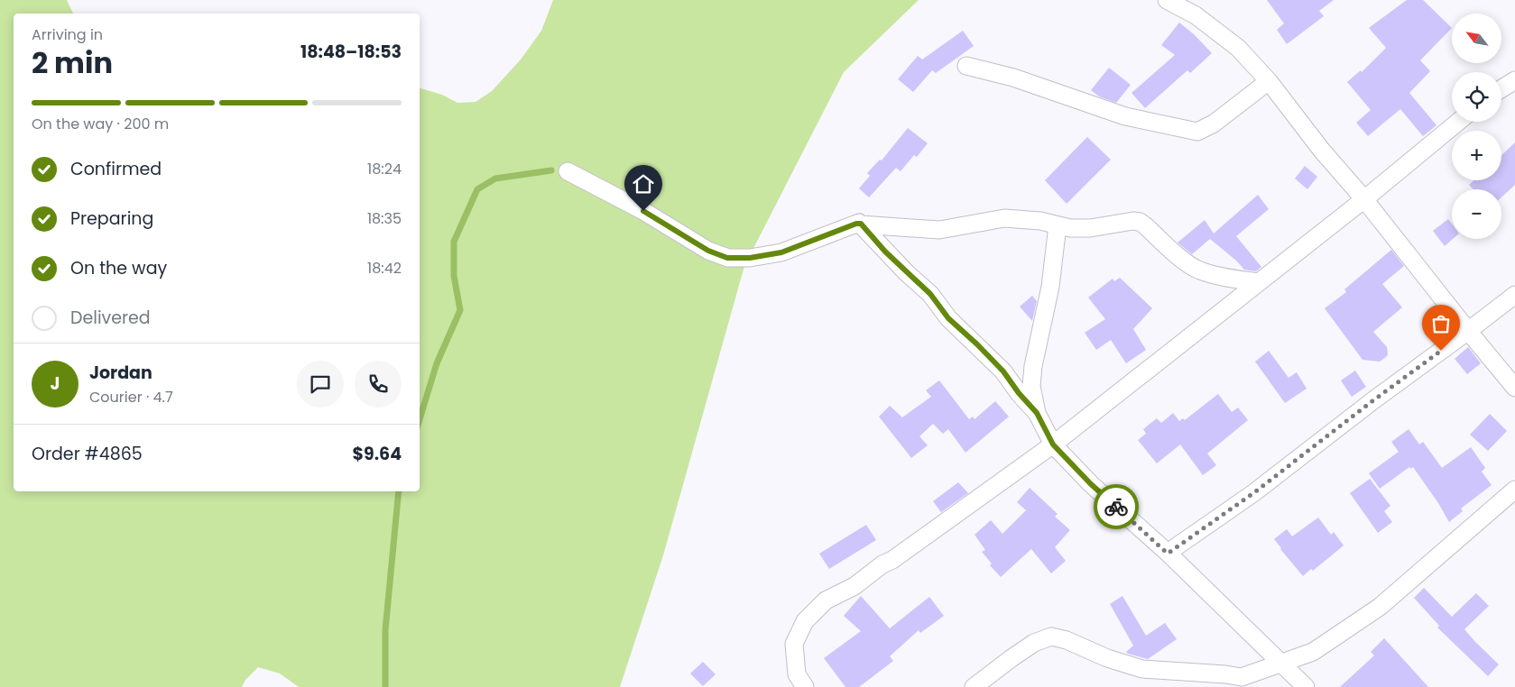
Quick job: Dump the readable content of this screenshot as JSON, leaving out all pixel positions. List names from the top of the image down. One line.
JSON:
{"north":"top left","page":{"map_buttons":["+","−"],"heading":["2 min","Arriving in","18:48–18:53"],"panel":["Jordan","Courier · 4.7","Order #4865","$9.64"],"bar":"On the way · 200 m","list":[["Confirmed","18:24"],["Preparing","18:35"],["On the way","18:42"],"Delivered"],"round":"J"}}
